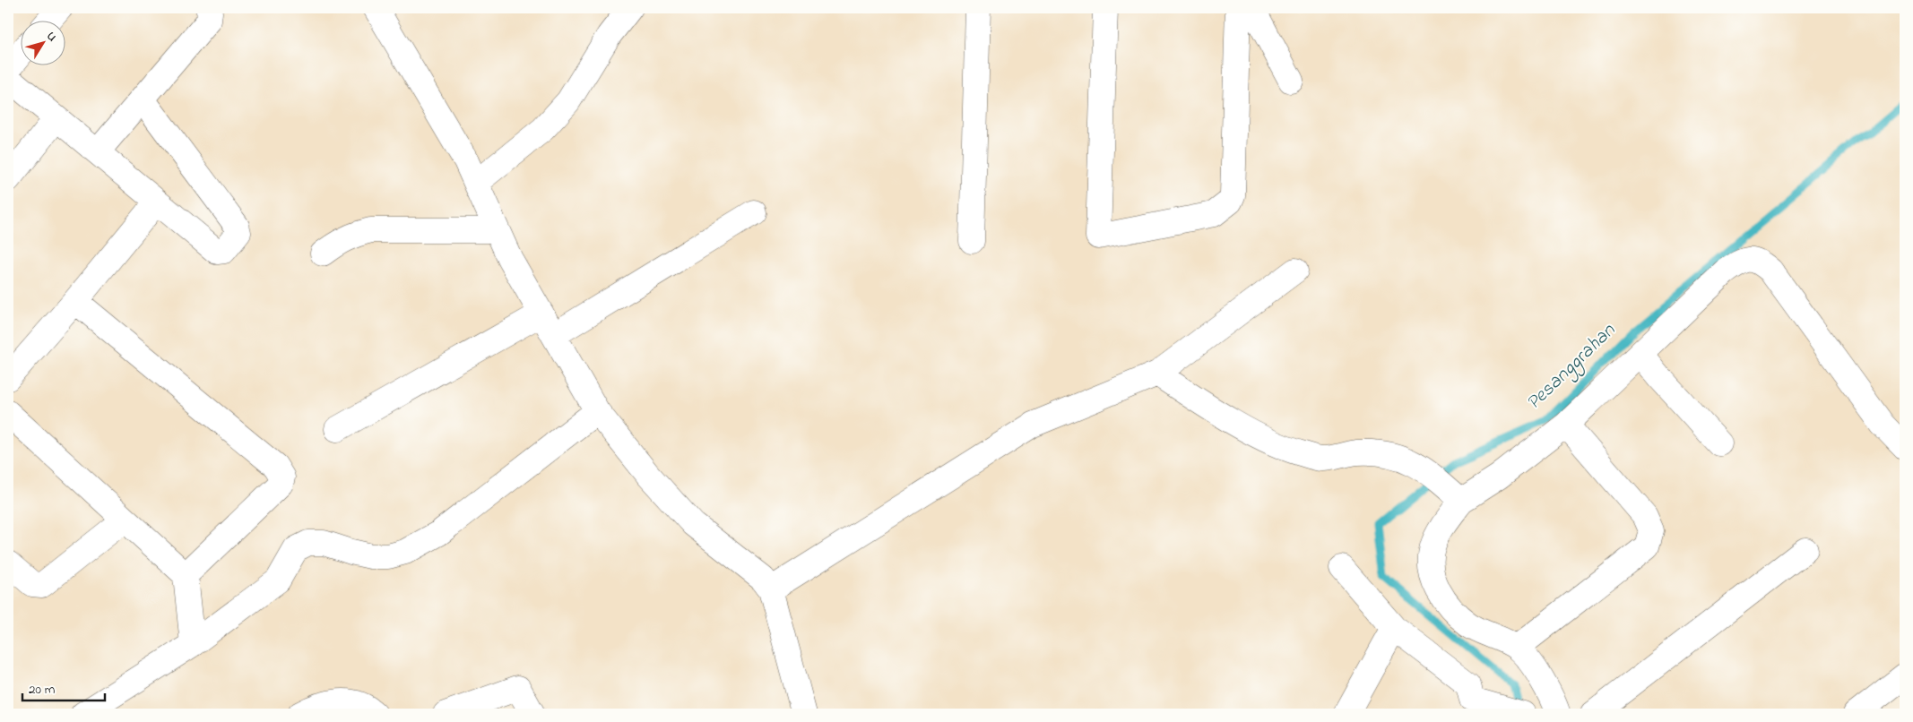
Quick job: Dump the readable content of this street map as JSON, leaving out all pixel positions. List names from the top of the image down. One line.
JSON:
{"water":["Pesanggrahan"],"scale_bar":"20 m","north":"top right"}
